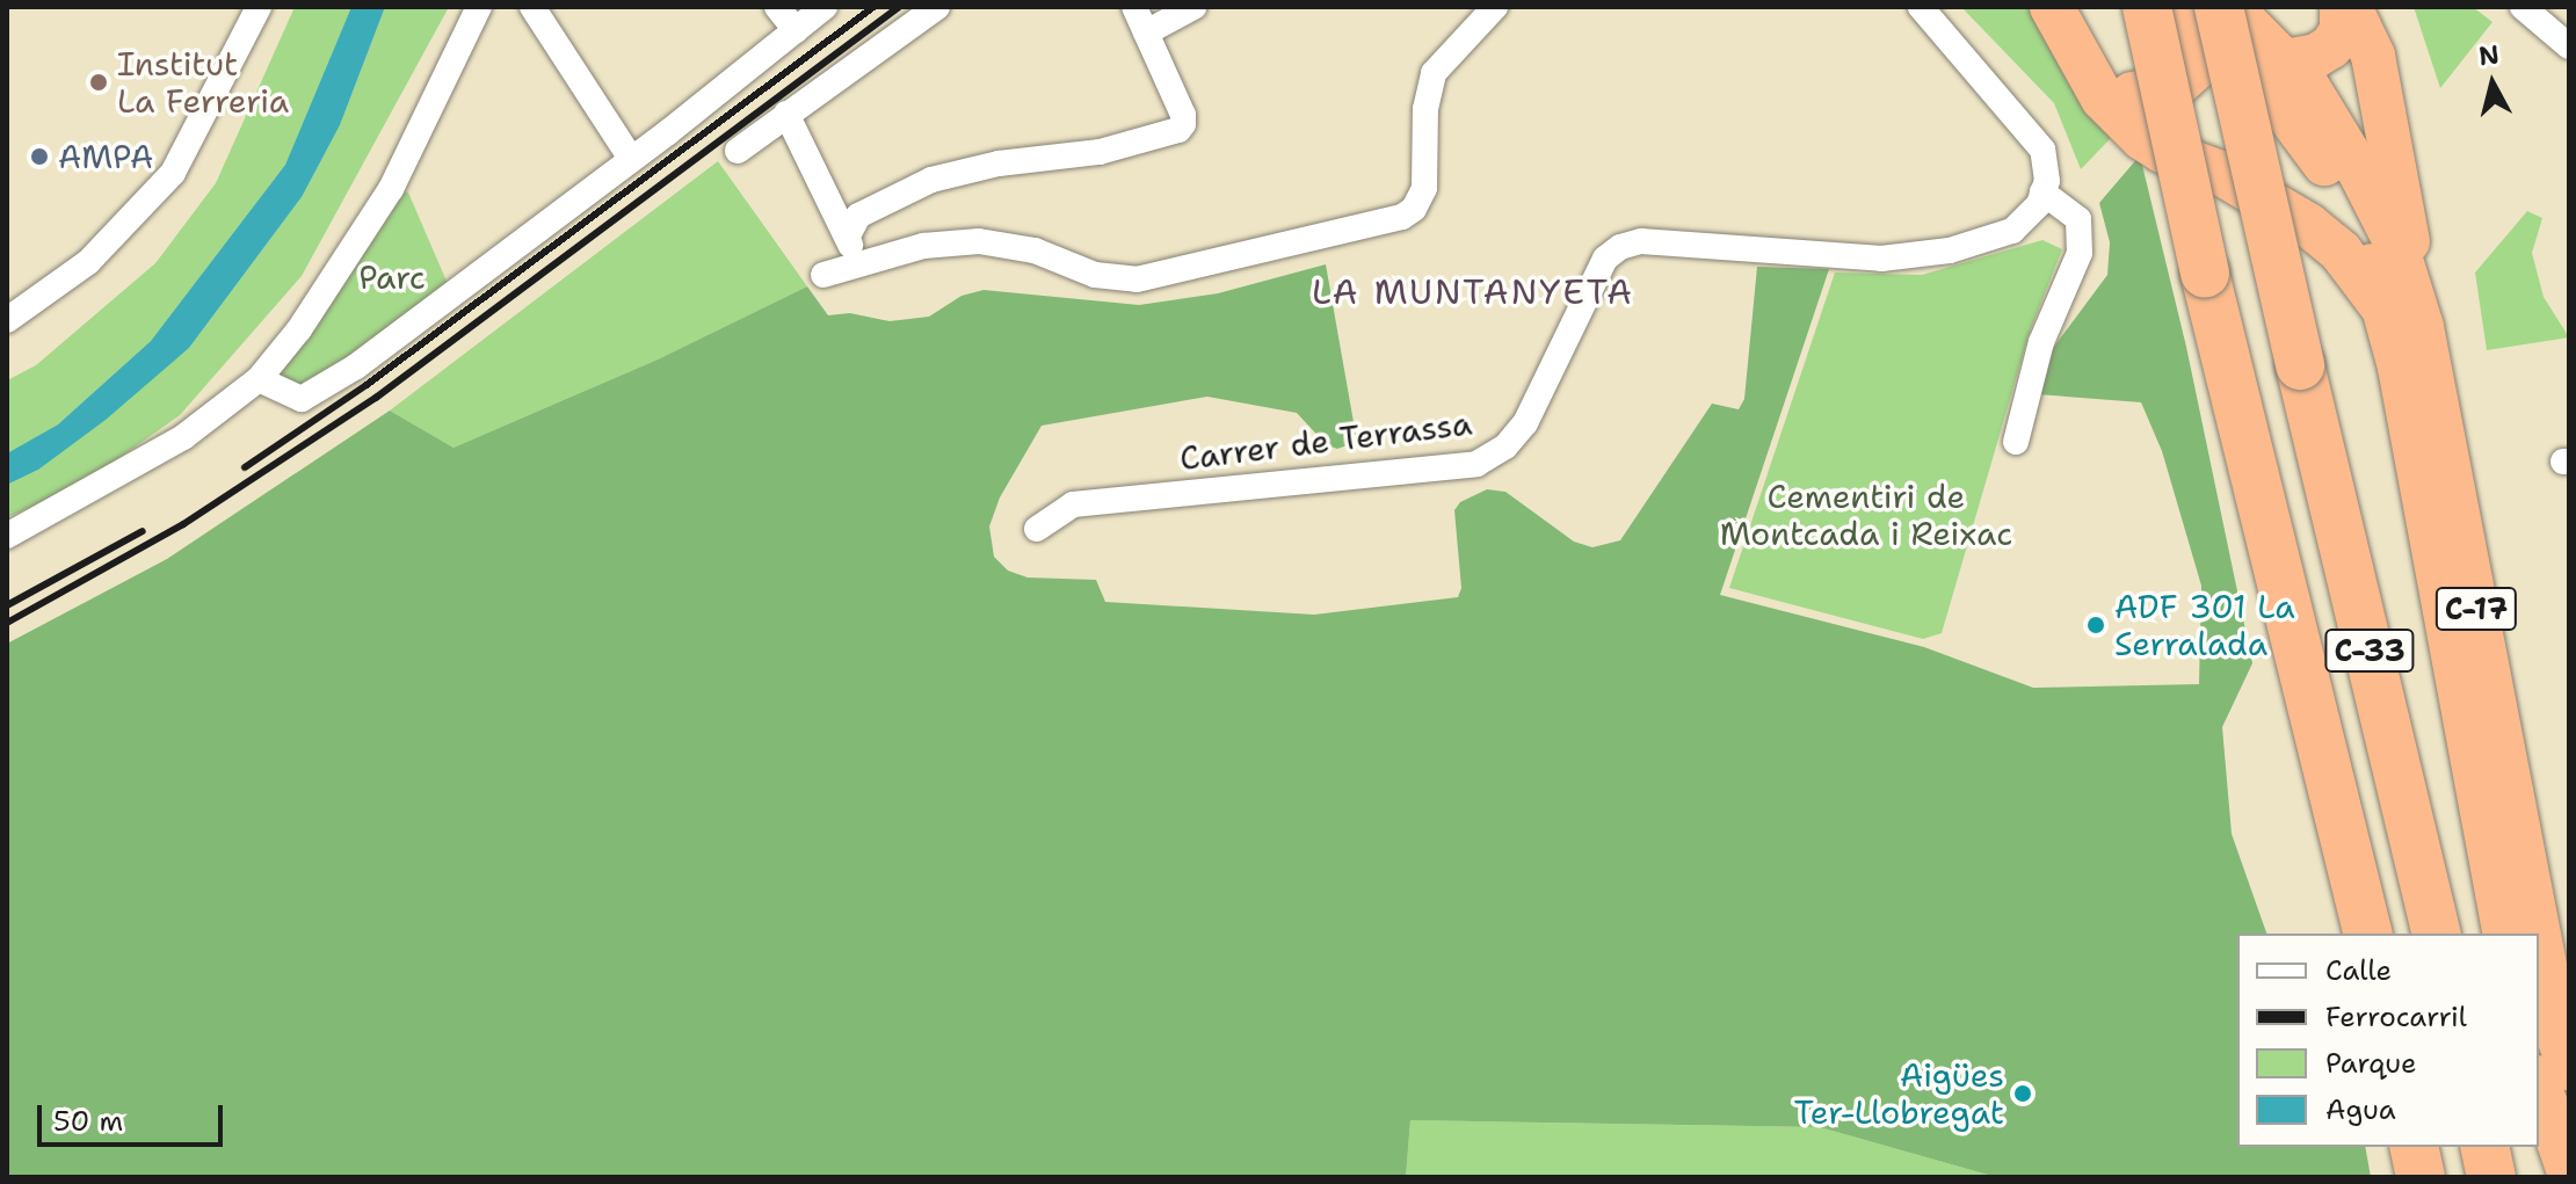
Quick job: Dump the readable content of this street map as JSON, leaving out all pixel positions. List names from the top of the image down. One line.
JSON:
{"streets":{"highway":["C-17","C-33"],"street":["Carrer de Terrassa"]},"crossings":[["C-17","C-33"]],"districts":["LA MUNTANYETA"],"parks":["Parc","Cementiri de Montcada i Reixac"],"places":["Institut La Ferreria","AMPA","ADF 301 La Serralada","Aigües Ter-Llobregat"],"legend":["Calle","Ferrocarril","Parque","Agua"],"scale_bar":"50 m","north":"top"}
